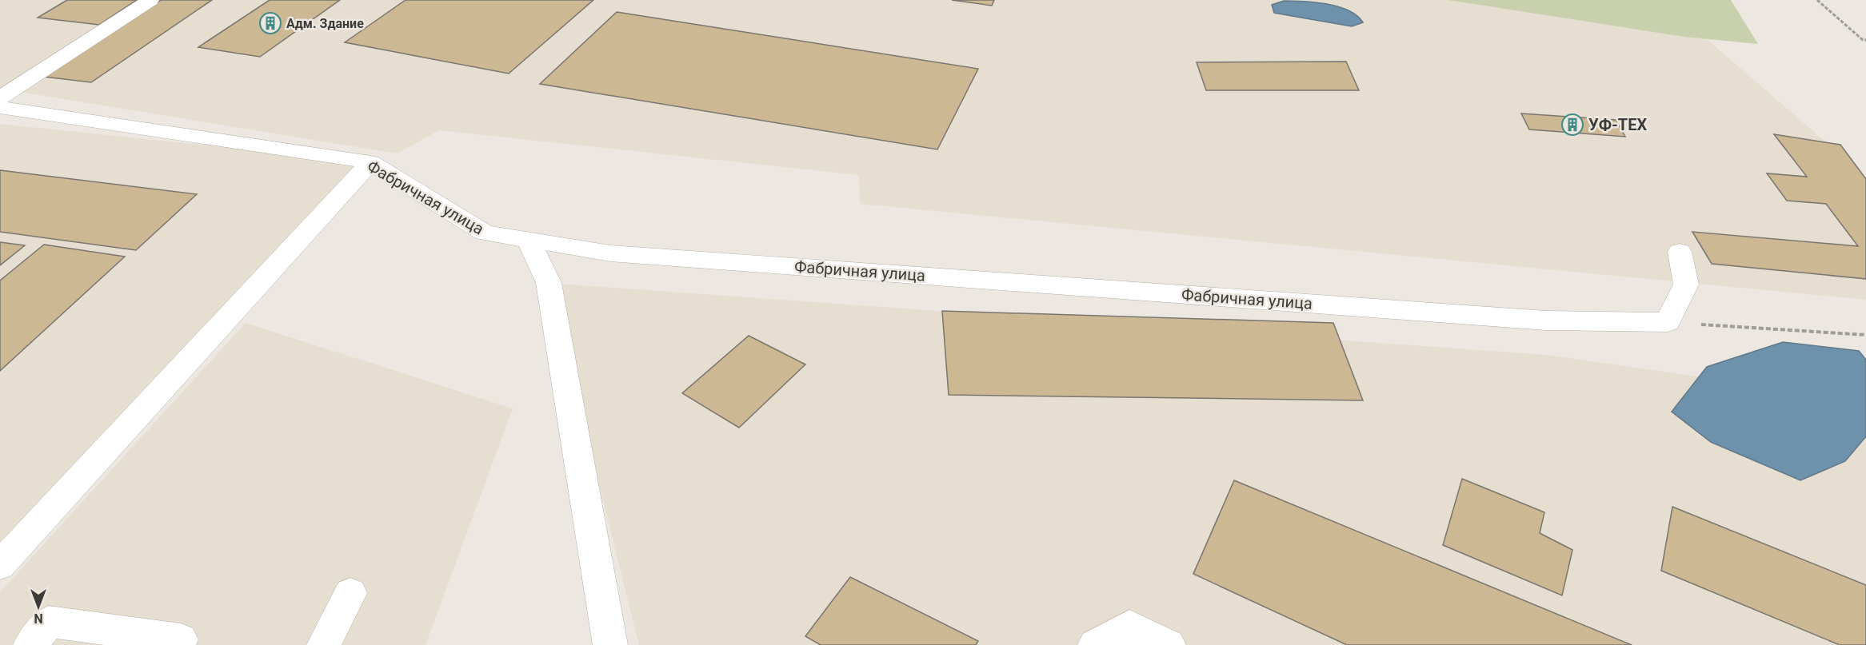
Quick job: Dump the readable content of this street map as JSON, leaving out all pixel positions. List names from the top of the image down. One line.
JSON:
{"streets":{"lane":["Фабричная улица"]},"places":{"building":["Адм. Здание","УФ-ТЕХ"]},"north":"bottom"}
